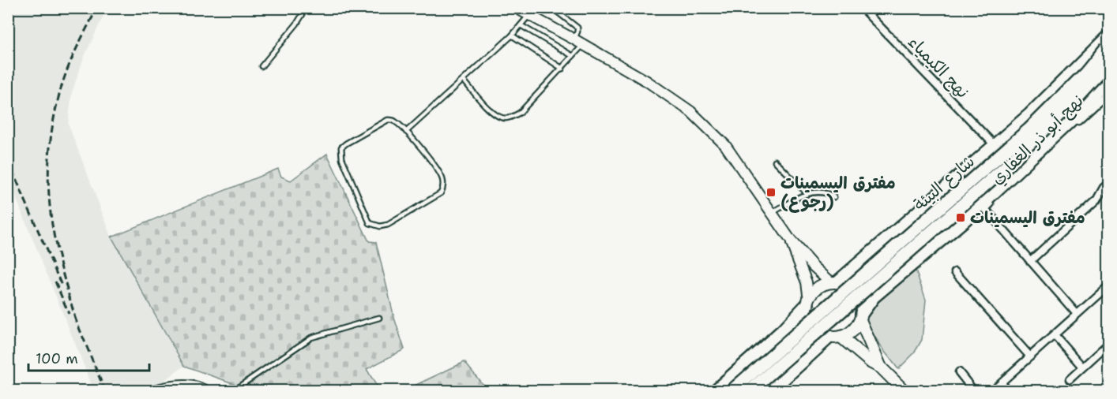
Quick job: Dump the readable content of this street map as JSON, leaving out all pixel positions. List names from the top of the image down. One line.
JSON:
{"streets":{"highway":["شارع البيئة"],"street":["نهج الكيمياء","نهج أبو ذر الغفاري"]},"places":{"transit":["مفترق اليسمينات (رجوع)","مفترق اليسمينات"]},"scale_bar":"100 m"}
